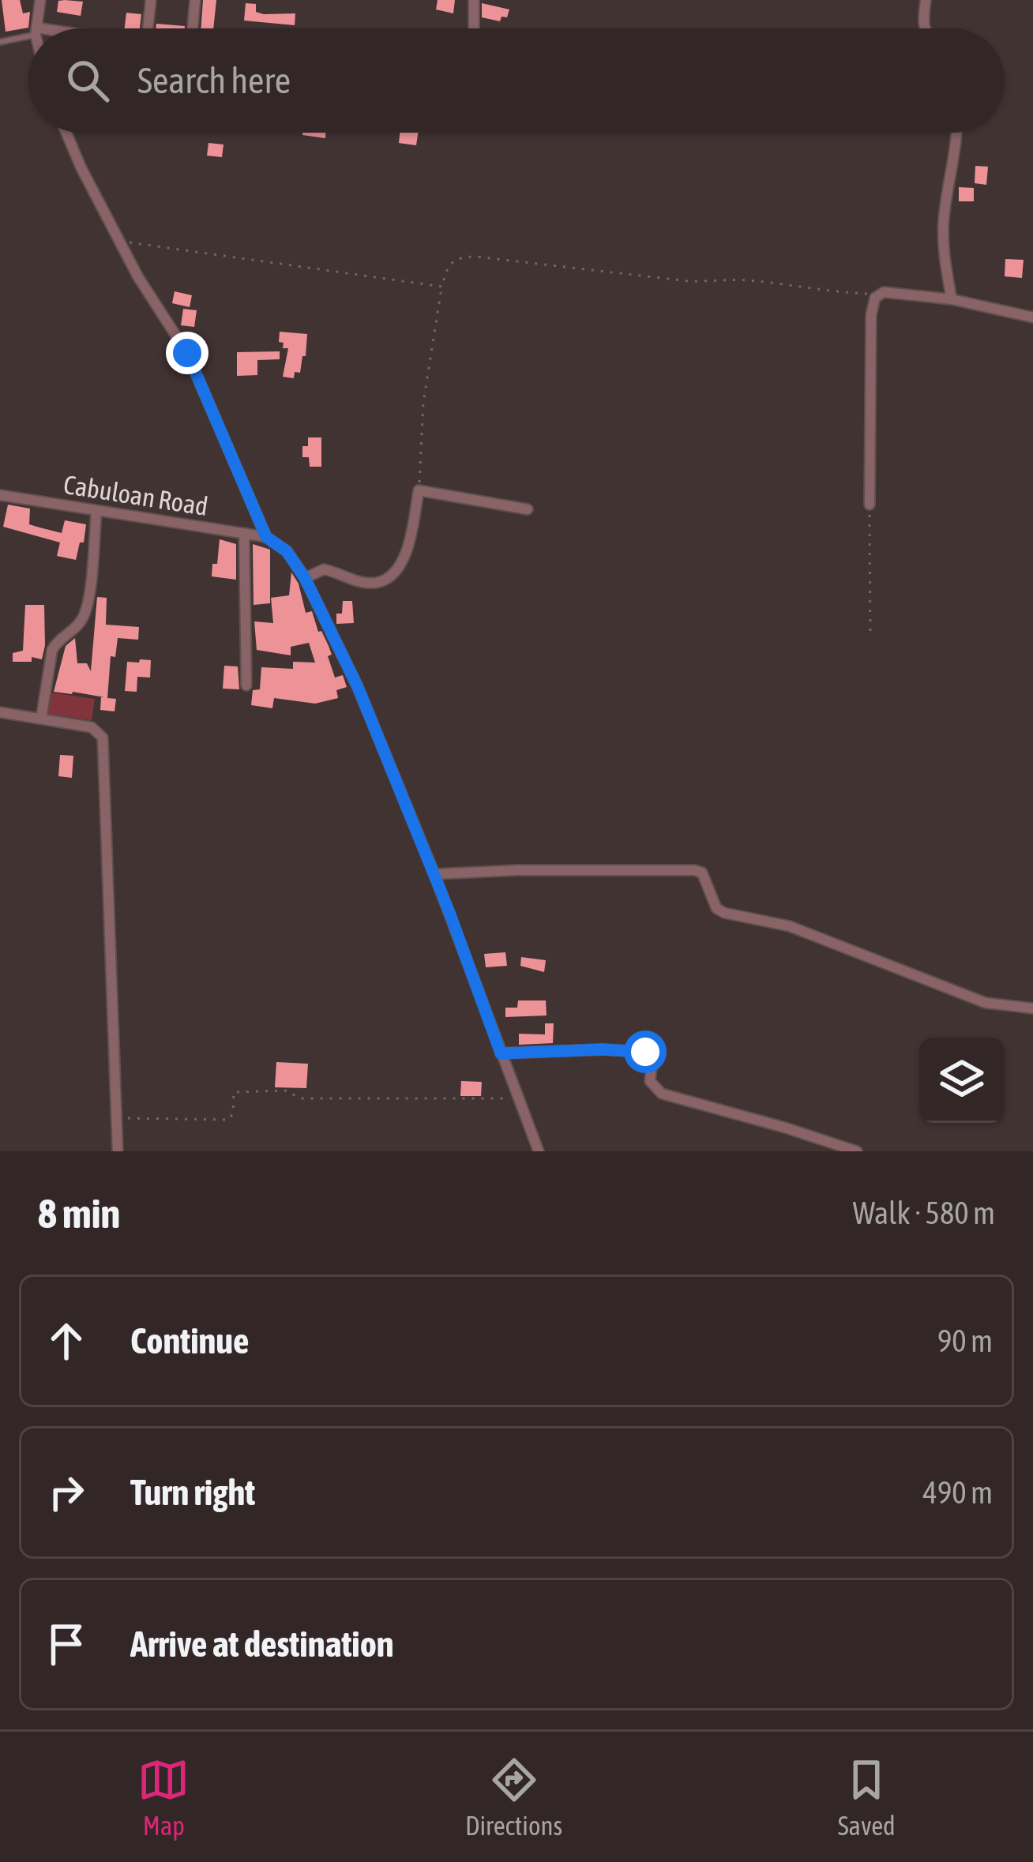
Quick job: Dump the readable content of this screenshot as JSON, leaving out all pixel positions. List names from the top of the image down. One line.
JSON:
{"streets":{"street":["Cabuloan Road"]},"page":{"search":"Search here","heading":["8 min","Walk · 580 m"],"list":[["Continue","90 m"],["Turn right","490 m"],"Arrive at destination"],"nav":["Map","Directions","Saved"]}}
